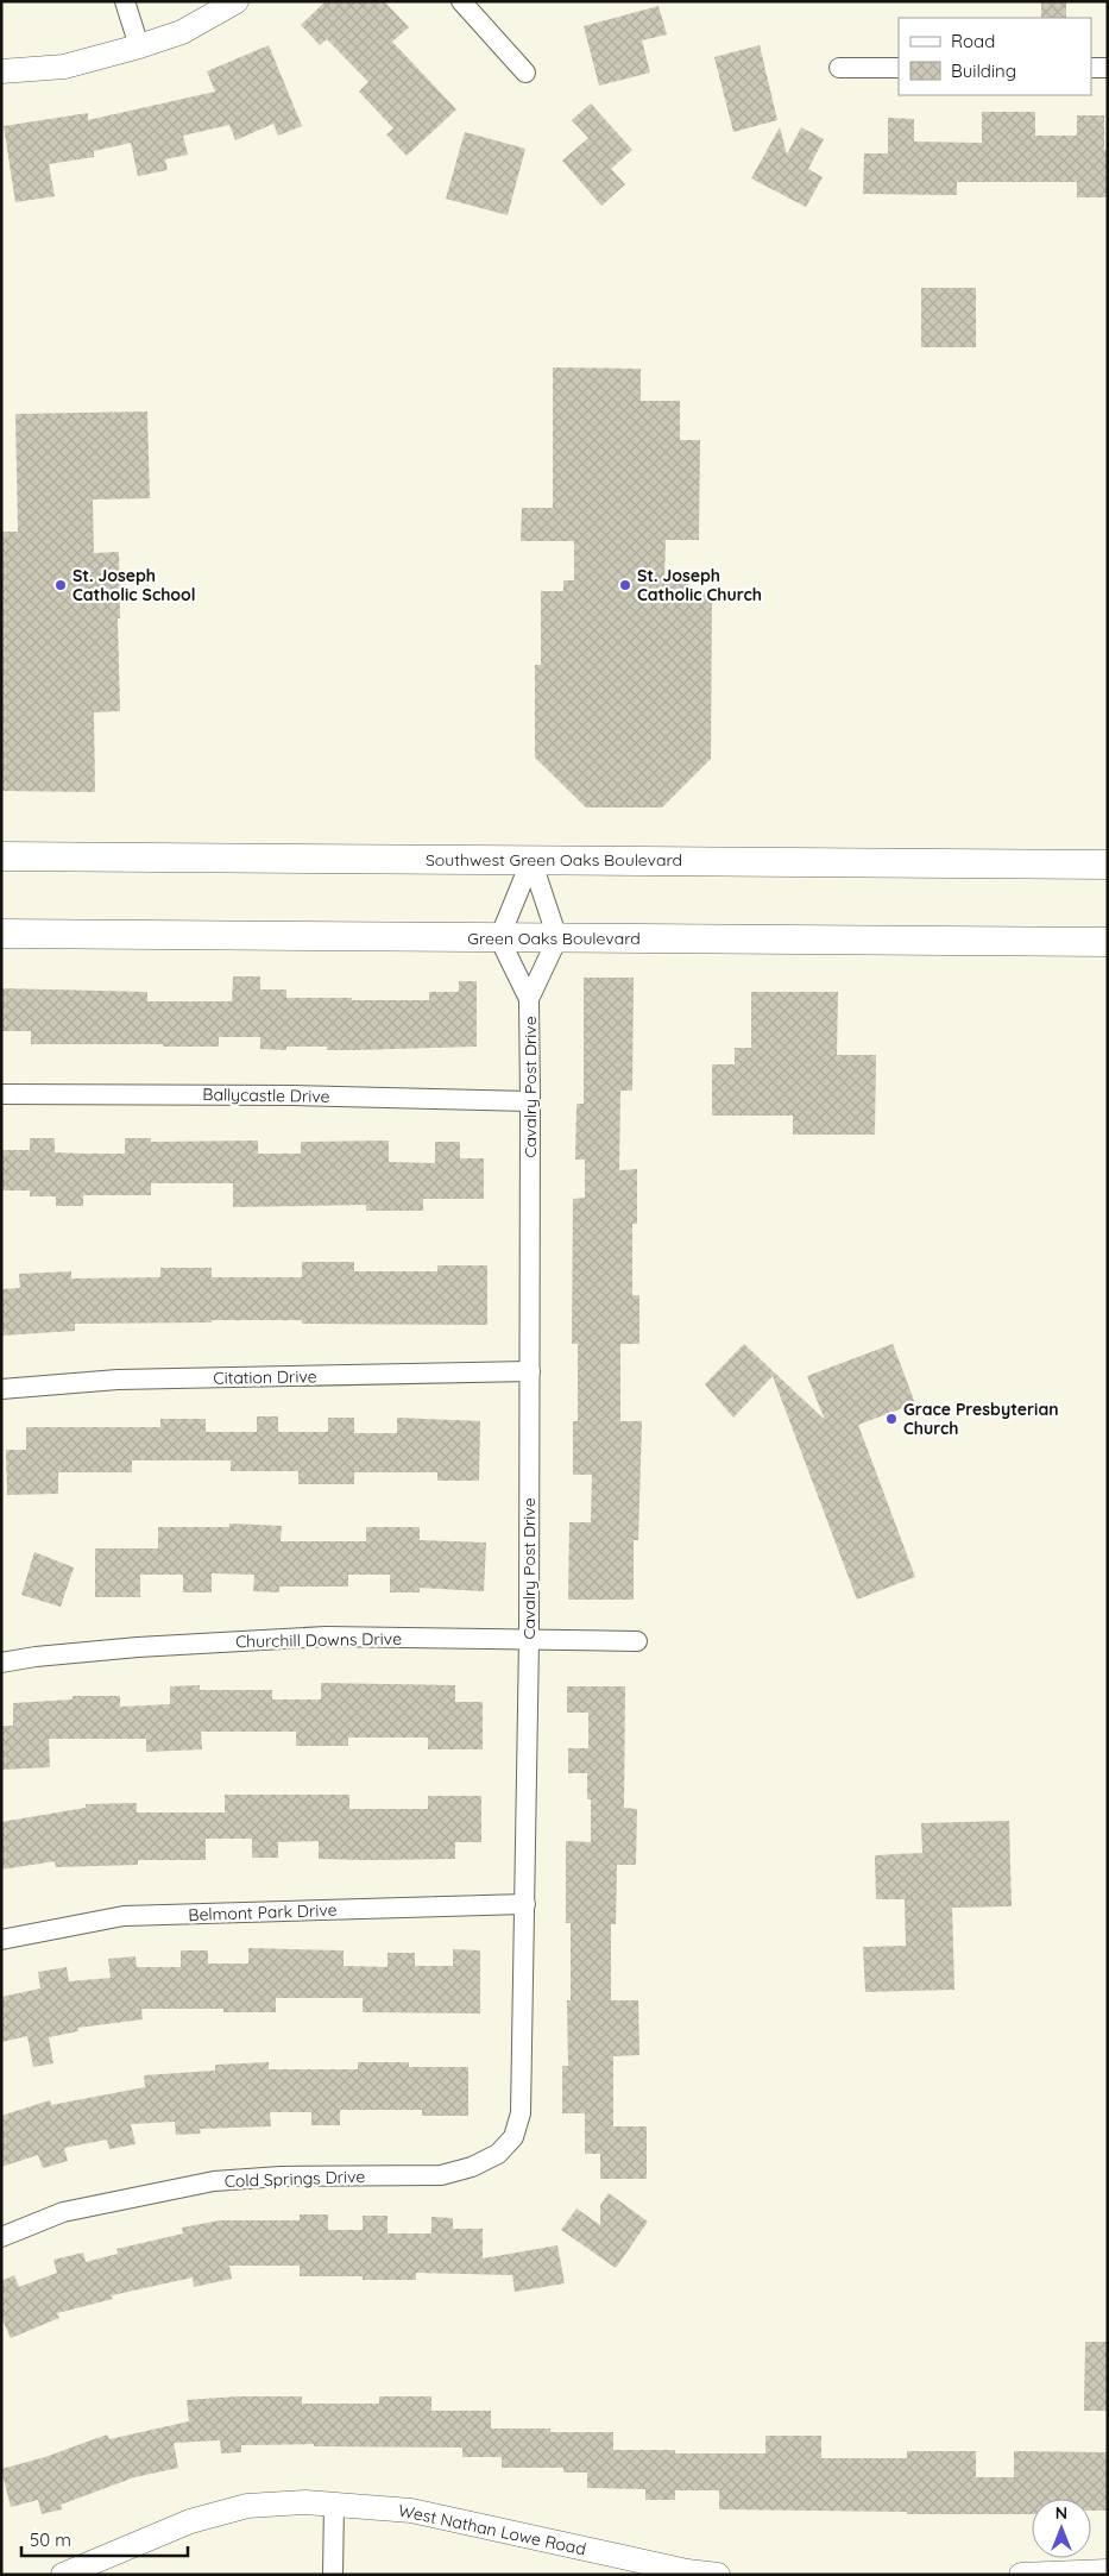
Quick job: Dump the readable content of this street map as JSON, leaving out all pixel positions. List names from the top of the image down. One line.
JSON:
{"streets":{"main road":["Southwest Green Oaks Boulevard","Green Oaks Boulevard"],"street":["Cavalry Post Drive","Ballycastle Drive","Citation Drive","Churchill Downs Drive","Belmont Park Drive","Cold Springs Drive","West Nathan Lowe Road"]},"crossings":[["Green Oaks Boulevard","Cavalry Post Drive"],["Cavalry Post Drive","Ballycastle Drive"],["Cavalry Post Drive","Citation Drive"],["Cavalry Post Drive","Churchill Downs Drive"],["Cavalry Post Drive","Belmont Park Drive"],["Cavalry Post Drive","Cold Springs Drive"]],"places":["St. Joseph Catholic School","St. Joseph Catholic Church","Grace Presbyterian Church"],"legend":["Road","Building"],"scale_bar":"50 m","north":"top"}
